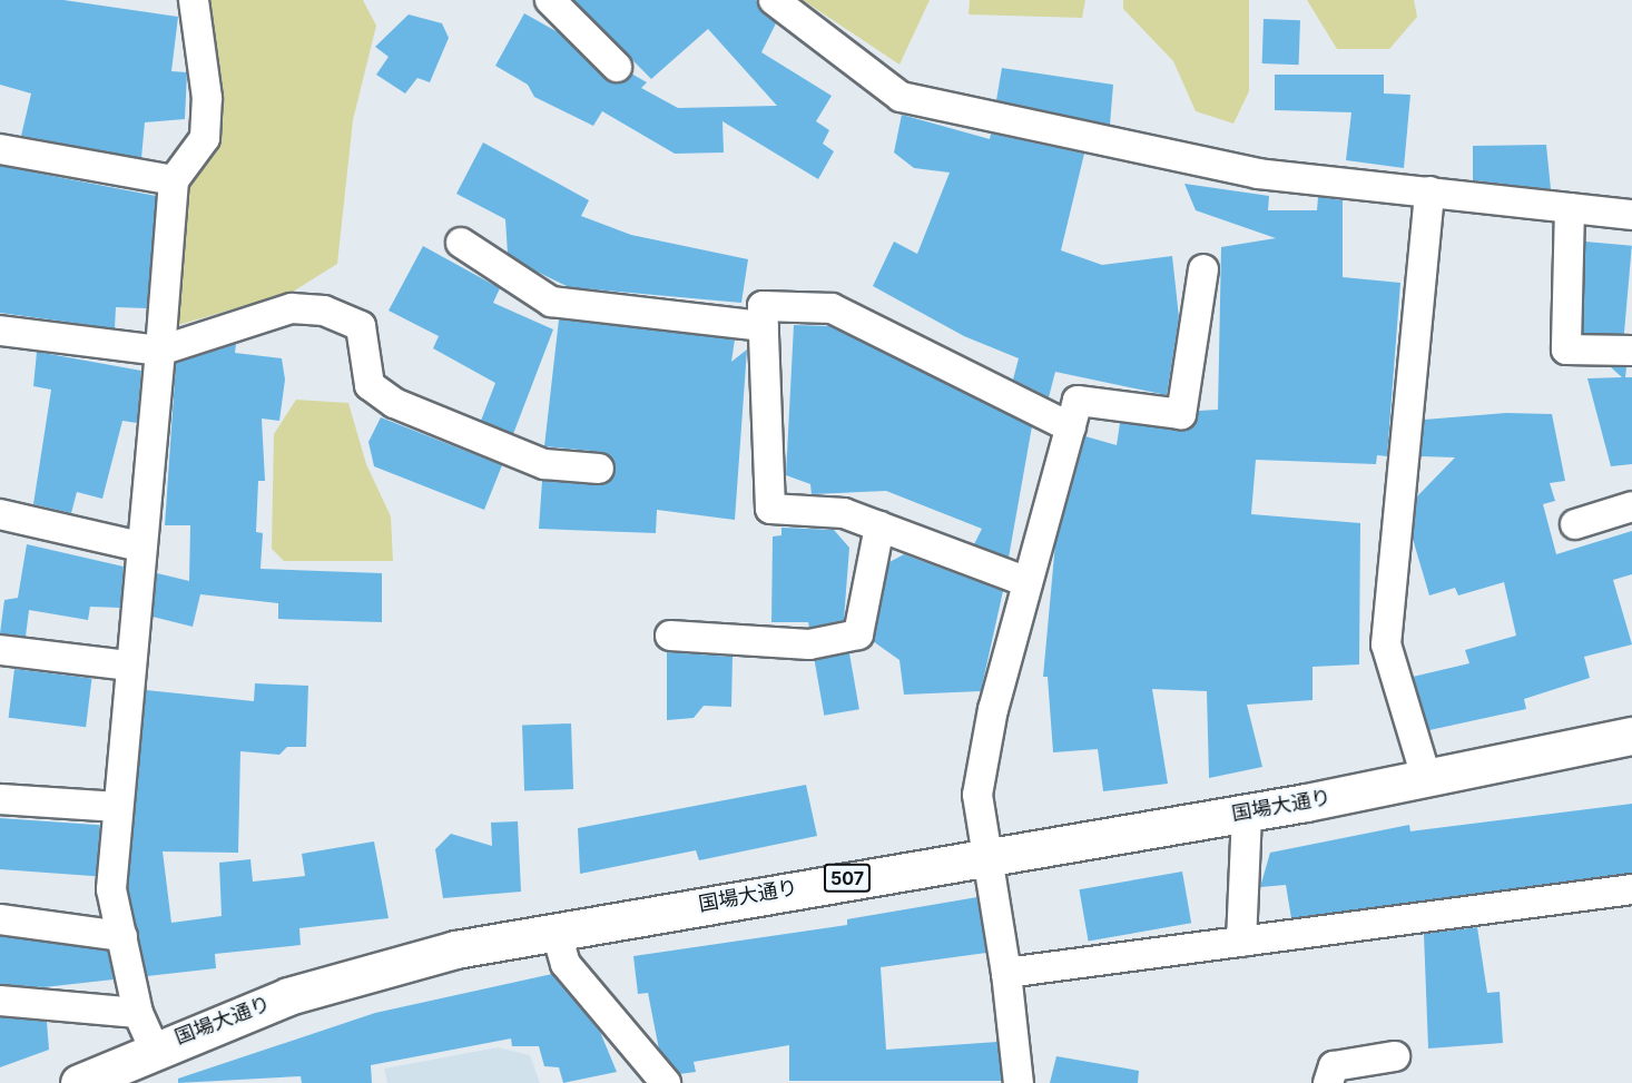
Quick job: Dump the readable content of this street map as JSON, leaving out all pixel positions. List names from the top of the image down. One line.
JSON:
{"streets":{"highway":["国場大通り","507"]}}
